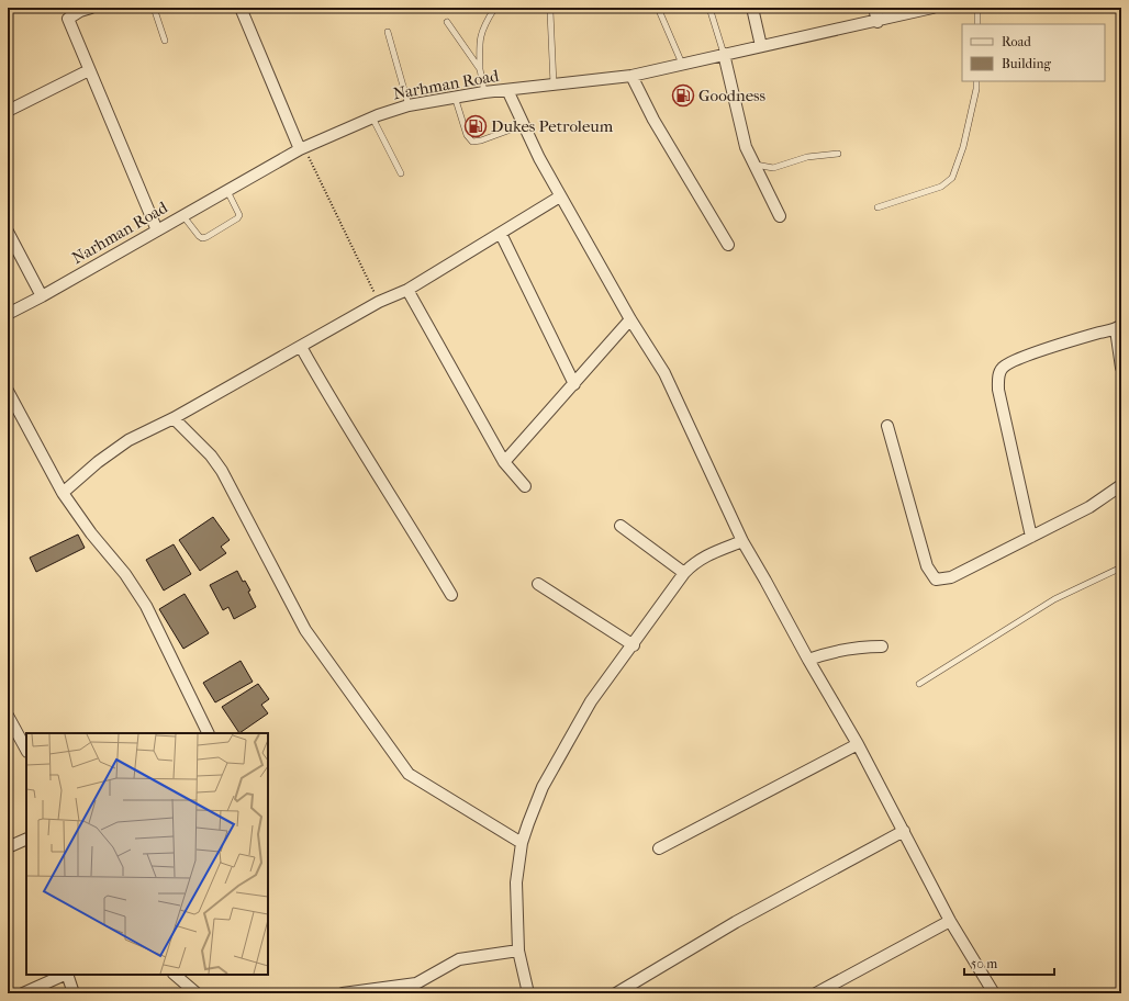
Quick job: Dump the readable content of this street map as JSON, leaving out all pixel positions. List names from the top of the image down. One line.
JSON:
{"streets":{"street":["Narhman Road"]},"places":{"fuel station":["Goodness","Dukes Petroleum"]},"legend":["Road","Building"],"scale_bar":"50 m"}
